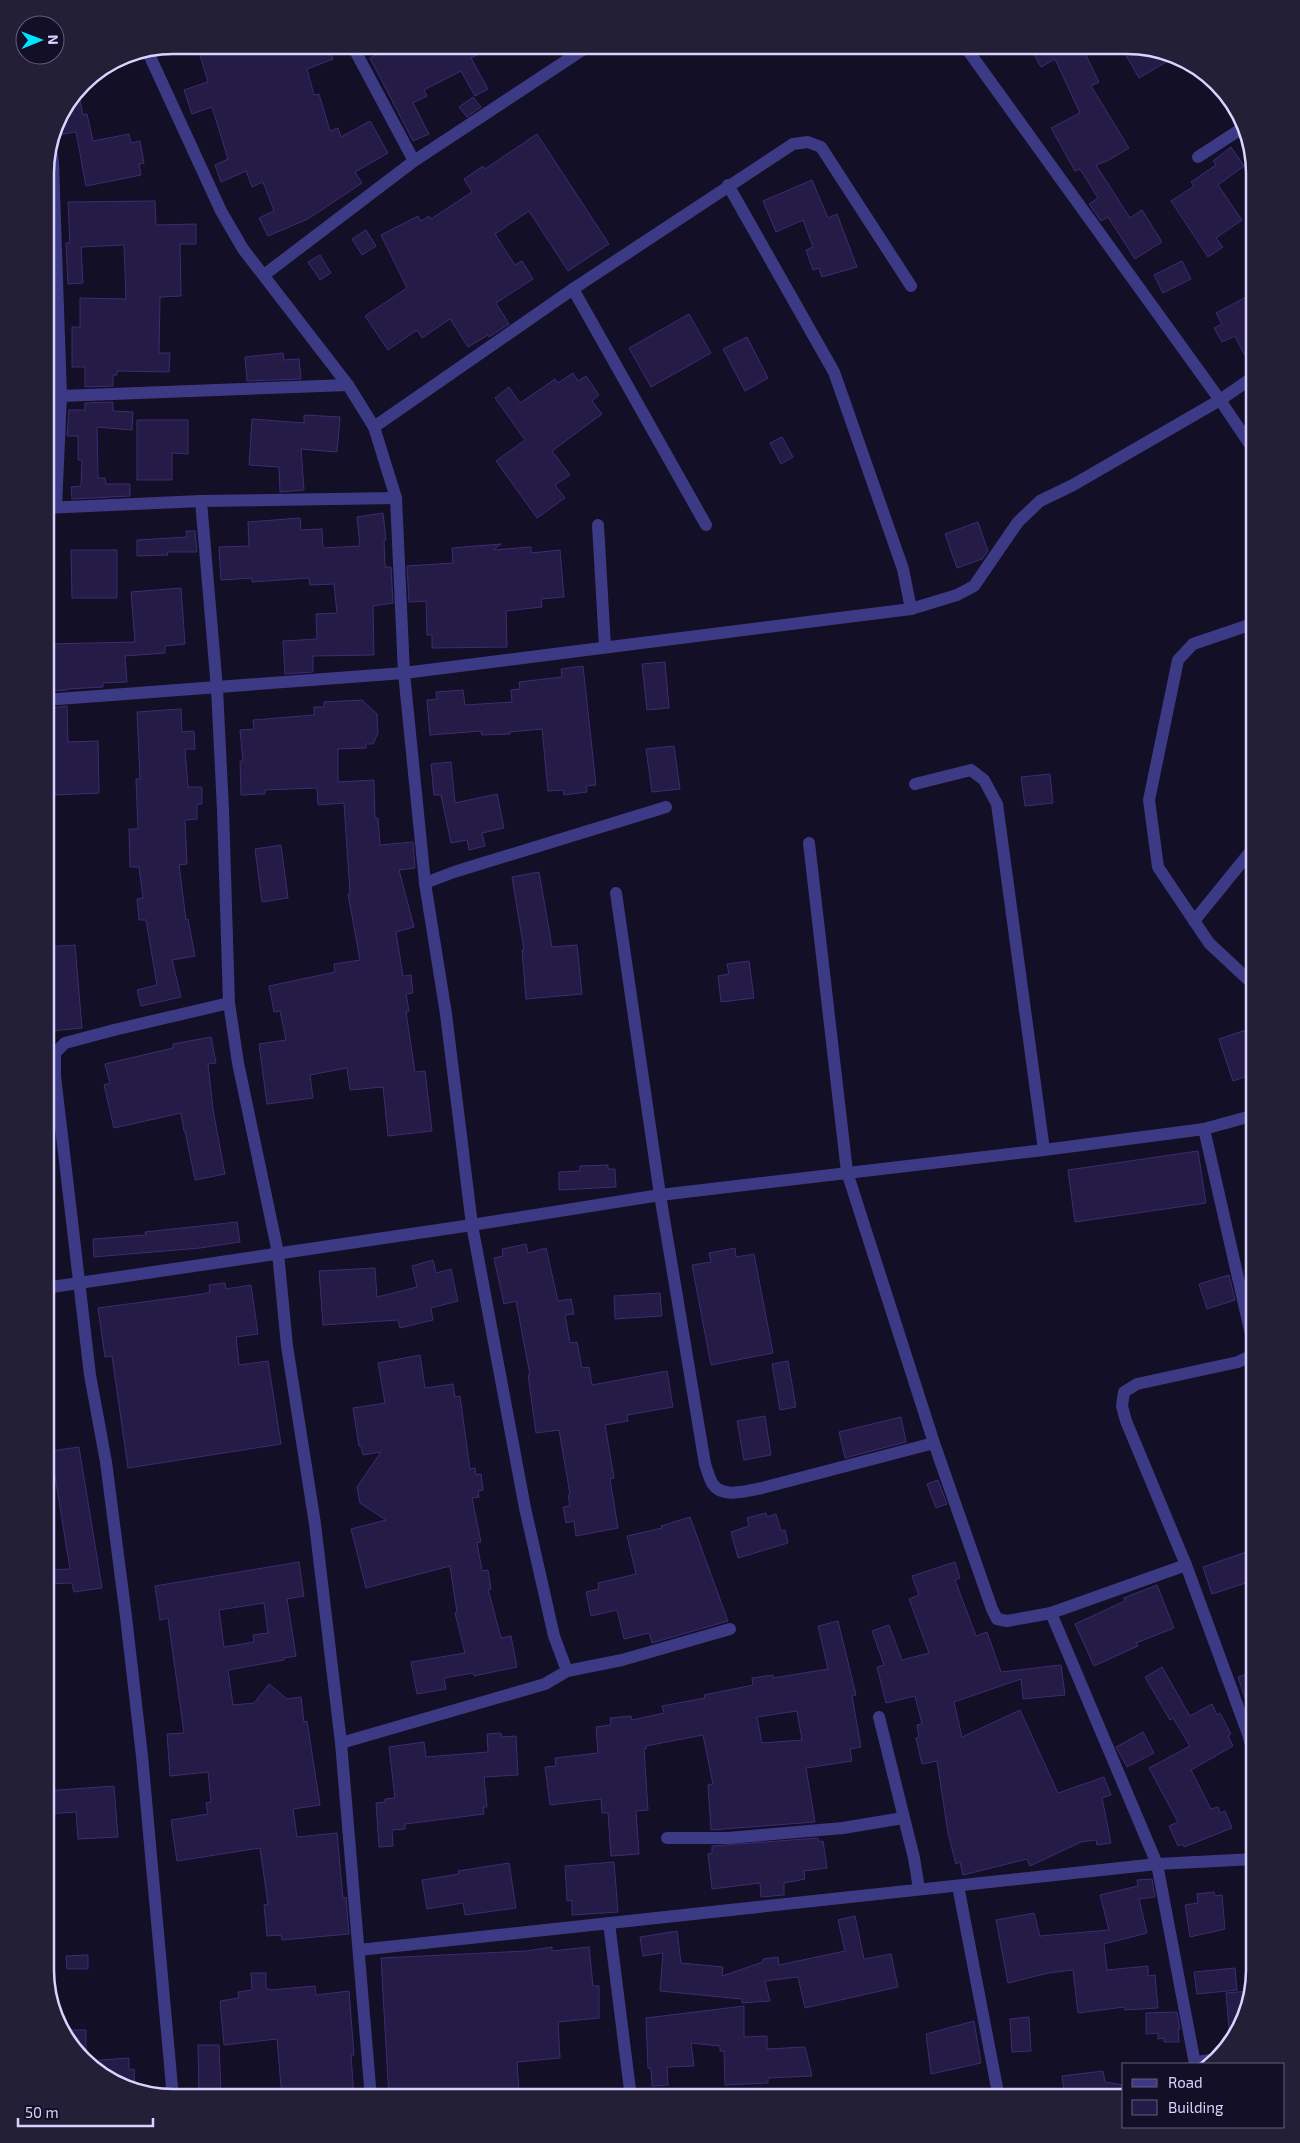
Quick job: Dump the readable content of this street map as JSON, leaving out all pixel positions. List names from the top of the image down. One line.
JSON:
{"legend":["Road","Building"],"scale_bar":"50 m","north":"right"}
